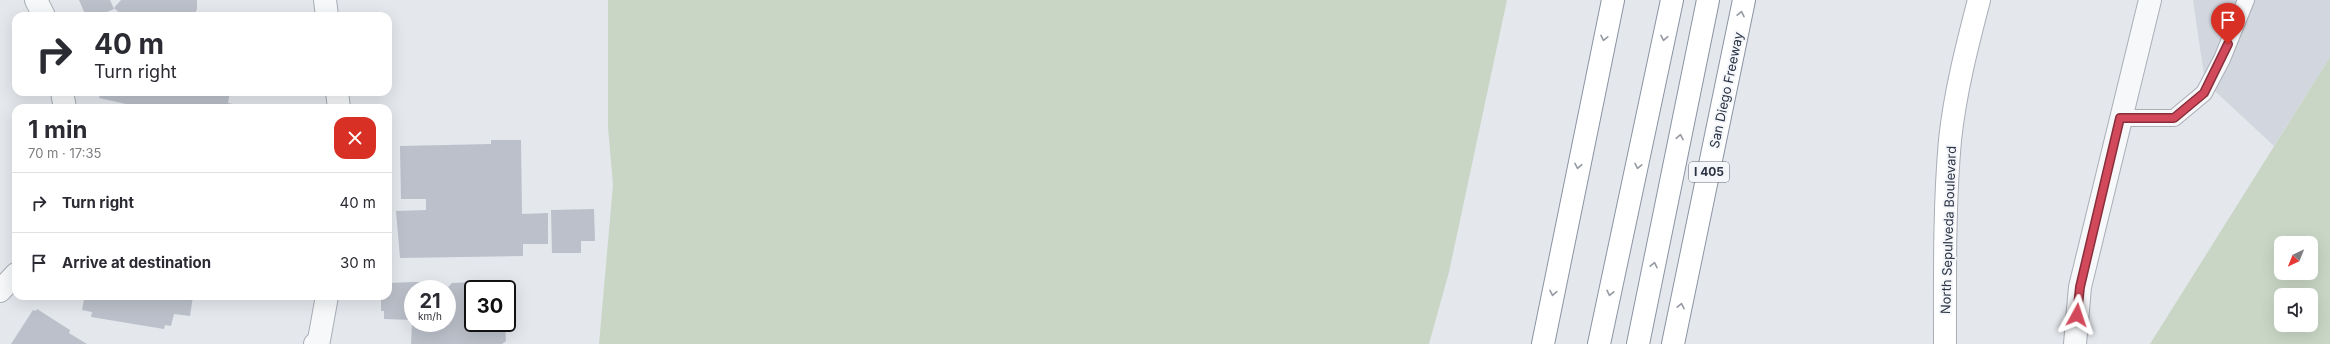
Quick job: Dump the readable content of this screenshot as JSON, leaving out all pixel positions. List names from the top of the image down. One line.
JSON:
{"streets":{"main road":["San Diego Freeway","I 405","North Sepulveda Boulevard"]},"north":"bottom left","page":{"turn":["40 m","Turn right"],"heading":["1 min","70 m · 17:35"],"list":[{"name":"Turn right","value":"40 m"},{"name":"Arrive at destination","value":"30 m"}],"speed":"21 km/h","limit":"30"}}
